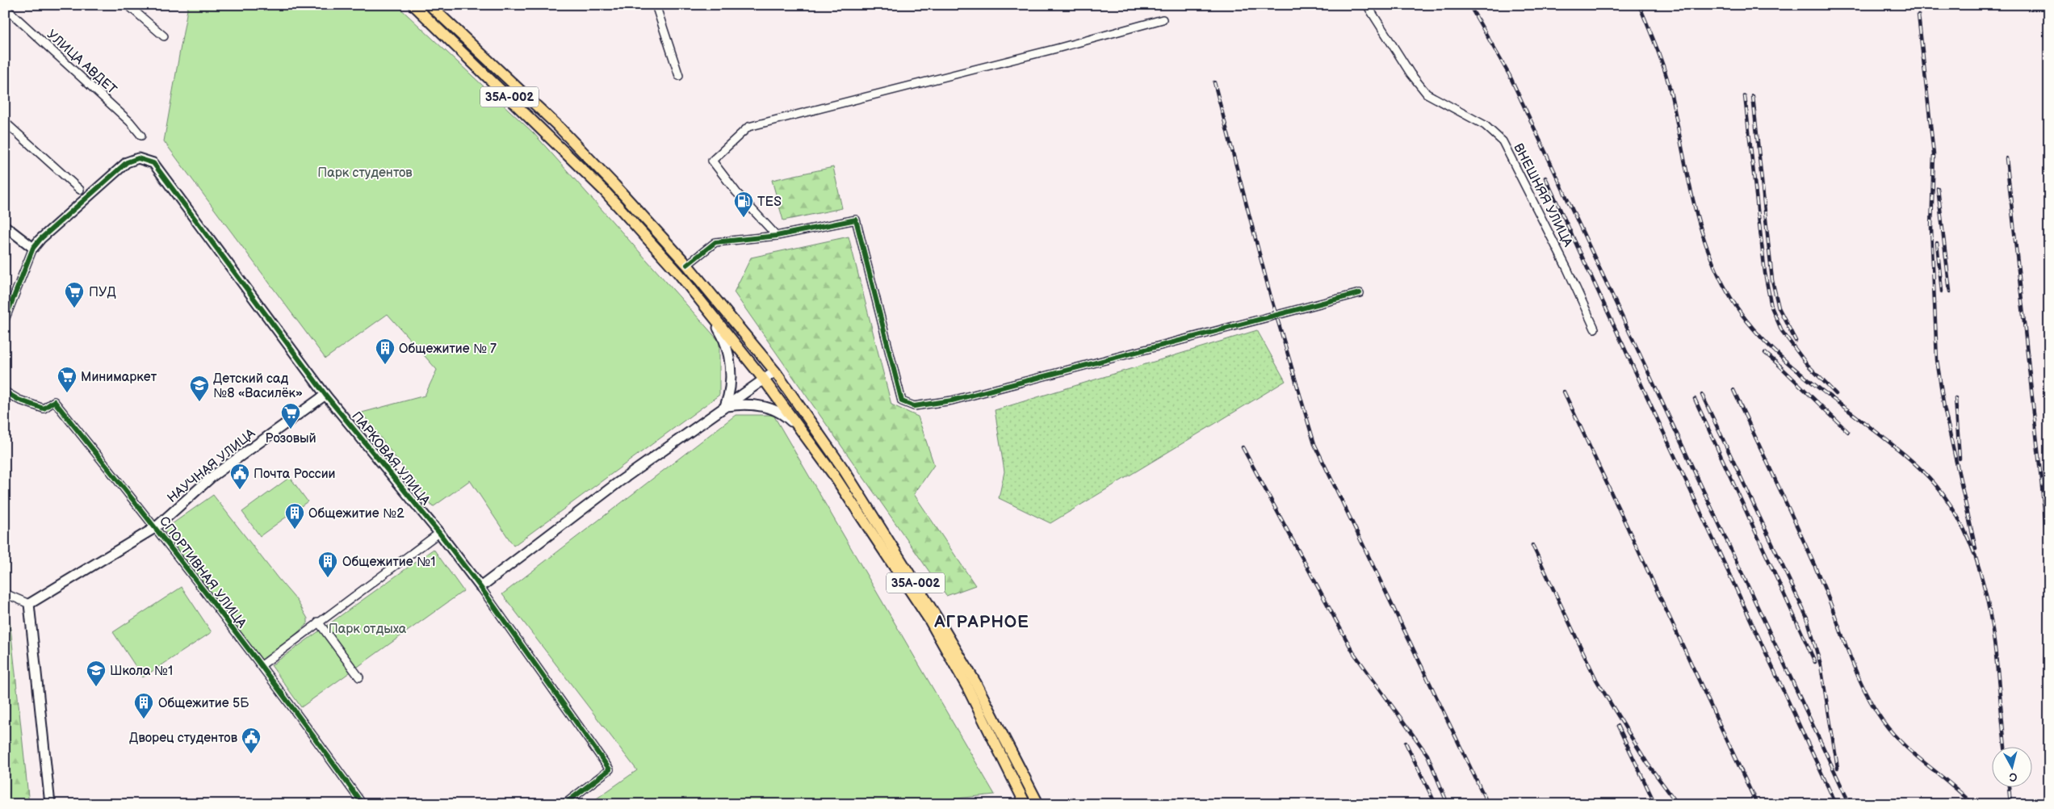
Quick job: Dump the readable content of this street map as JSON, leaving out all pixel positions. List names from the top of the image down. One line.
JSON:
{"streets":{"main road":["35А-002"],"street":["УЛИЦА АВДЕТ","ВНЕШНЯЯ УЛИЦА","ПАРКОВАЯ УЛИЦА","НАУЧНАЯ УЛИЦА","СПОРТИВНАЯ УЛИЦА"]},"crossings":[["ПАРКОВАЯ УЛИЦА","НАУЧНАЯ УЛИЦА"],["НАУЧНАЯ УЛИЦА","СПОРТИВНАЯ УЛИЦА"]],"districts":["АГРАРНОЕ"],"parks":["Парк студентов","Парк отдыха"],"places":{"fuel station":["TES"],"supermarket":["ПУД","Минимаркет","Розовый"],"building":["Общежитие № 7","Общежитие №2","Общежитие №1","Общежитие 5Б"],"school or university":["Детский сад №8 «Василёк»","Школа №1"],"public building":["Почта России","Дворец студентов"]},"north":"bottom"}
